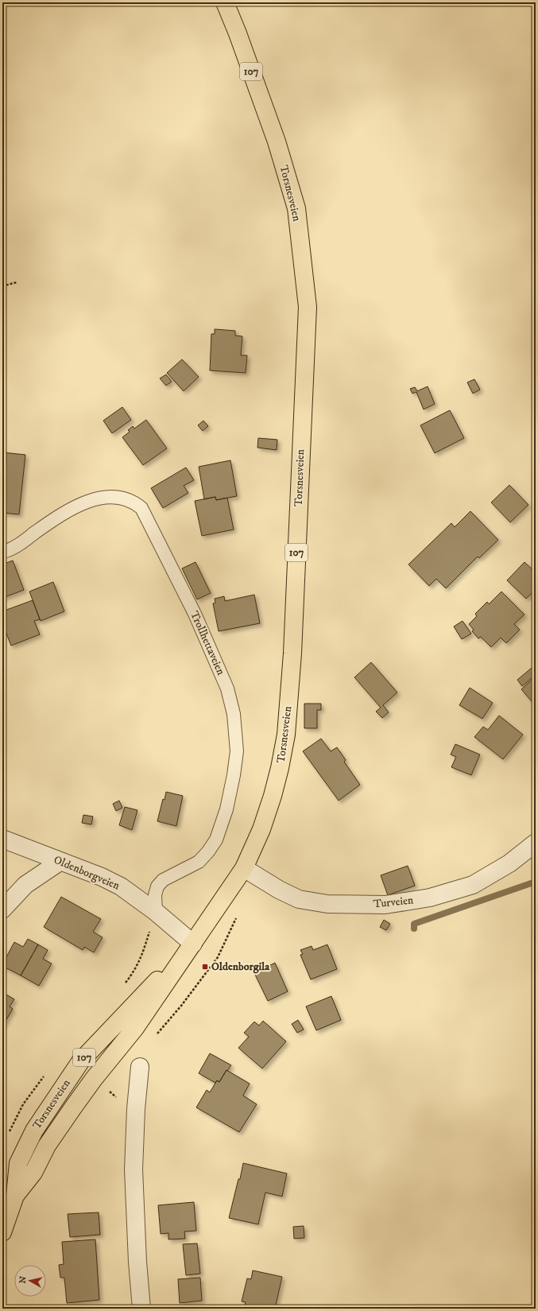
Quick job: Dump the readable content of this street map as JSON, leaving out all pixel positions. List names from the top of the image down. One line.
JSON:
{"streets":{"main road":["107","Torsnesveien"],"street":["Oldenborgveien","Turveien"],"lane":["Trollhettaveien"]},"crossings":[["Torsnesveien","Oldenborgveien"],["Torsnesveien","Turveien"],["Trollhettaveien","Oldenborgveien"]],"places":{"transit":["Oldenborgila"]},"north":"left"}
